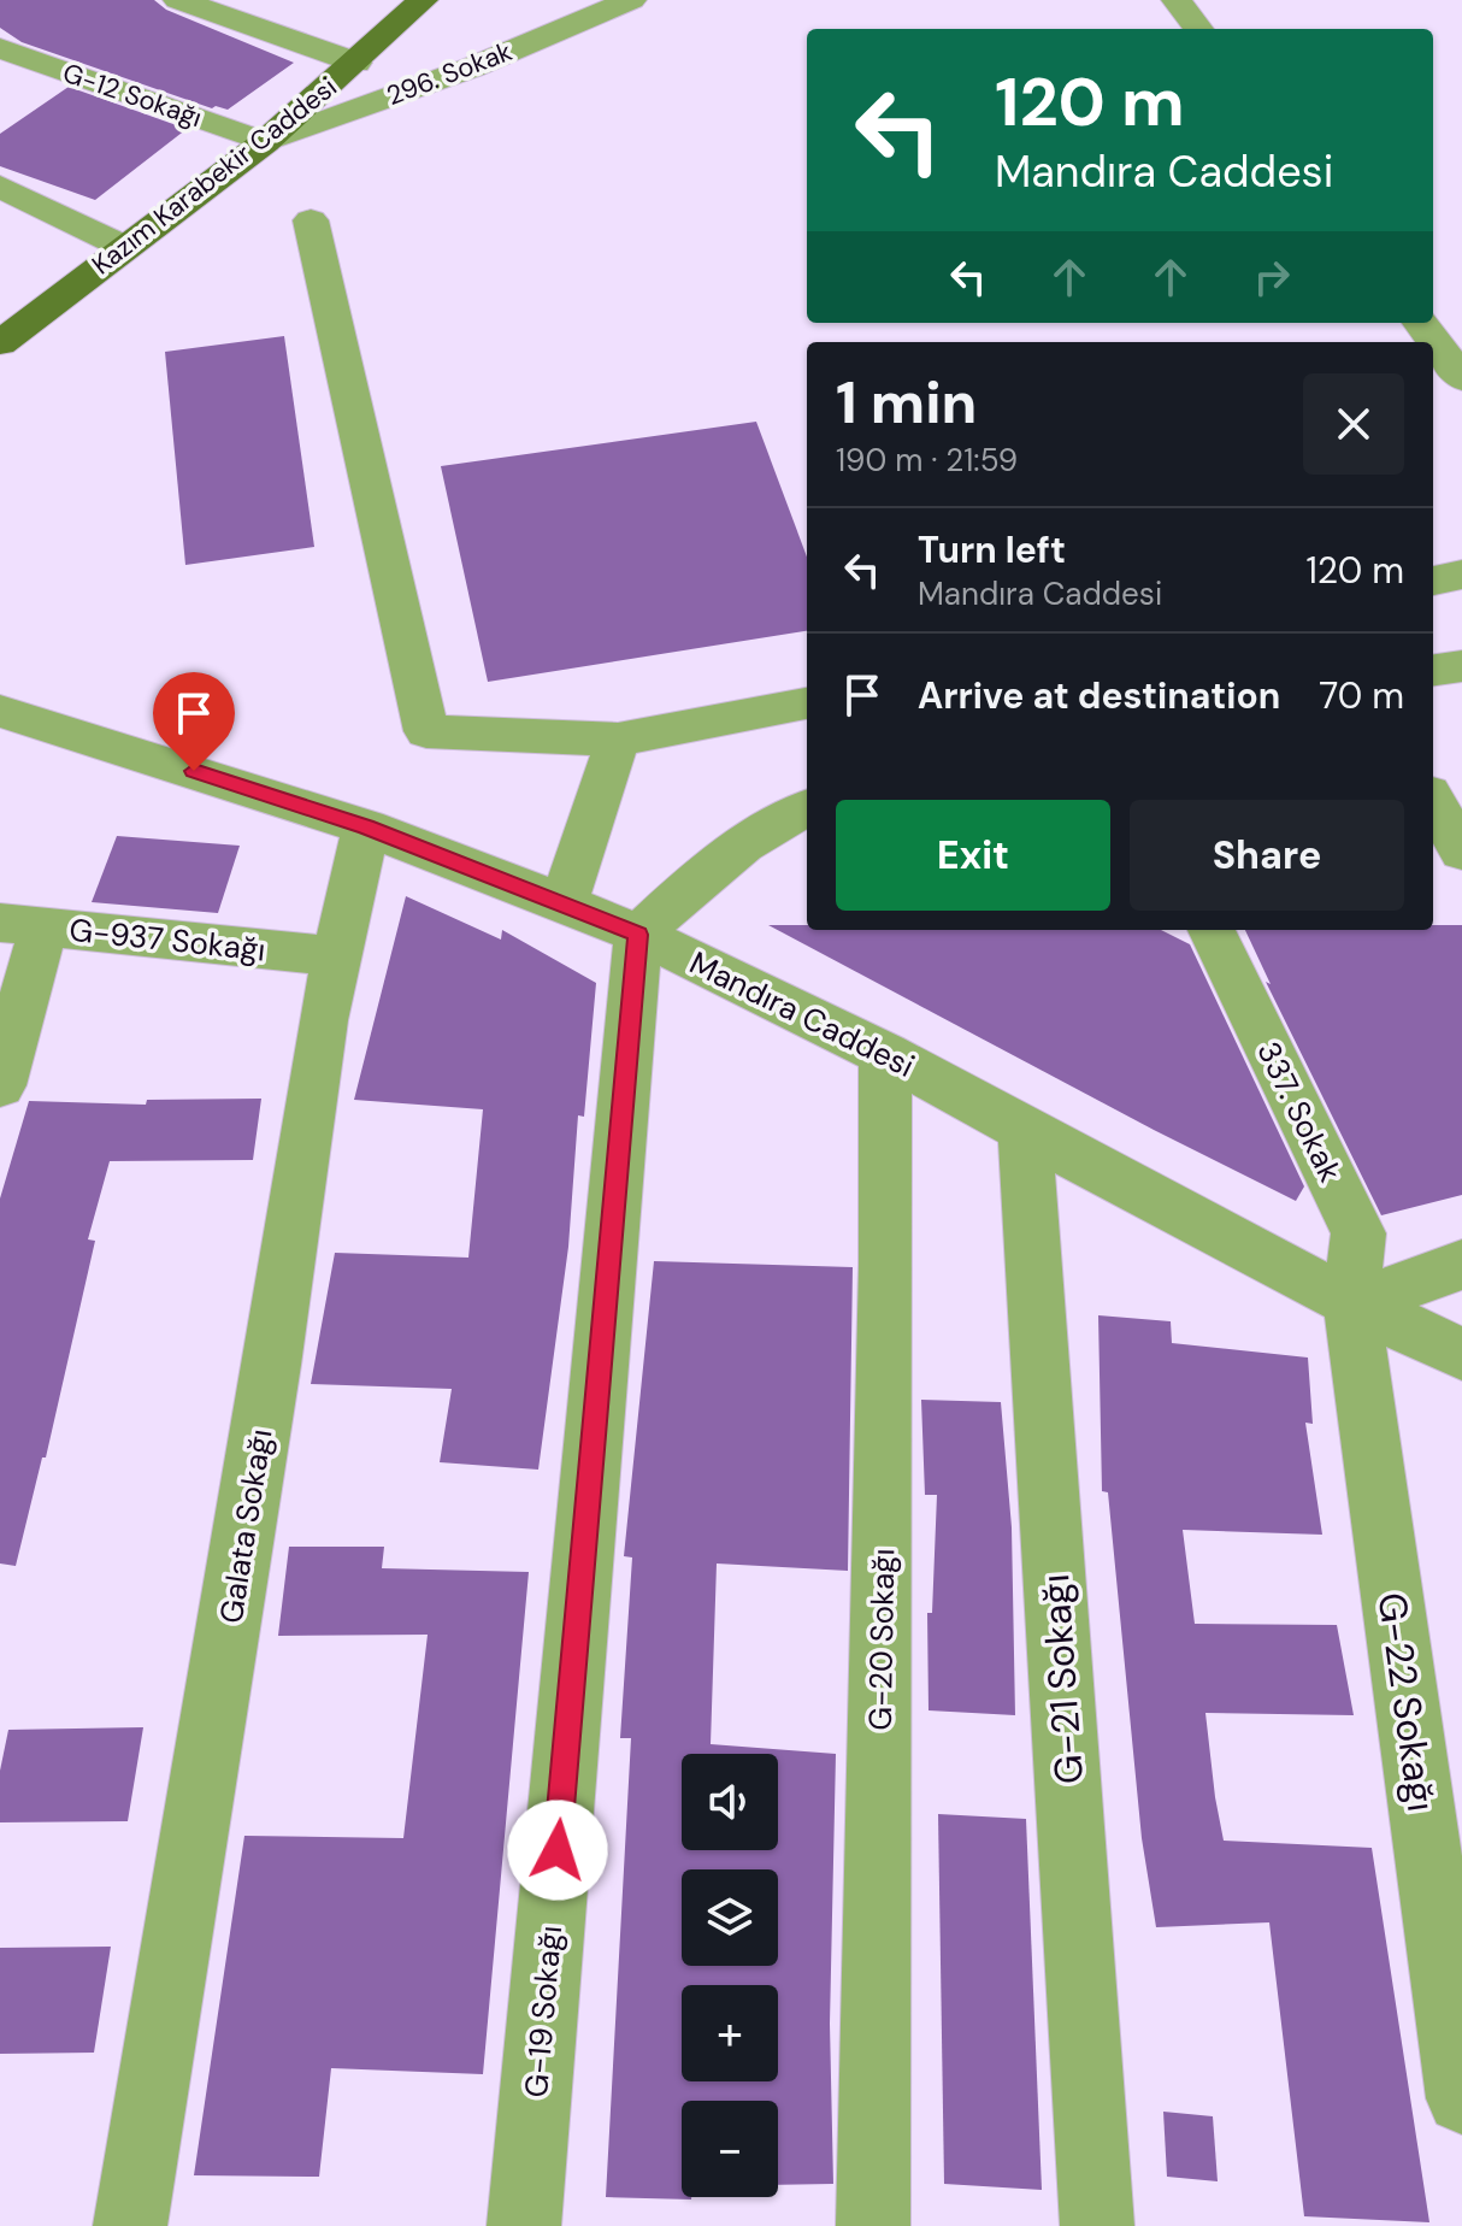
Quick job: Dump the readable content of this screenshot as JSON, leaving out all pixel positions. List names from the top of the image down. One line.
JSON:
{"streets":{"main road":["Kazım Karabekir Caddesi"],"street":["296. Sokak","G-12 Sokağı","G-937 Sokağı","Mandıra Caddesi","337. Sokak","Galata Sokağı","G-20 Sokağı","G-21 Sokağı","G-22 Sokağı","G-19 Sokağı"]},"crossings":[["296. Sokak","G-12 Sokağı"],["296. Sokak","Kazım Karabekir Caddesi"],["G-12 Sokağı","Kazım Karabekir Caddesi"],["G-937 Sokağı","Galata Sokağı"],["Mandıra Caddesi","337. Sokak"],["Mandıra Caddesi","Galata Sokağı"],["Mandıra Caddesi","G-20 Sokağı"],["Mandıra Caddesi","G-21 Sokağı"],["Mandıra Caddesi","G-22 Sokağı"],["Mandıra Caddesi","G-19 Sokağı"],["337. Sokak","G-22 Sokağı"]],"page":{"turn":["120 m","Mandıra Caddesi"],"heading":["1 min","190 m · 21:59"],"list":[{"name":"Turn left","note":"Mandıra Caddesi","value":"120 m"},{"name":"Arrive at destination","value":"70 m"}],"buttons":["Exit","Share"],"map_buttons":["+","−"]}}
